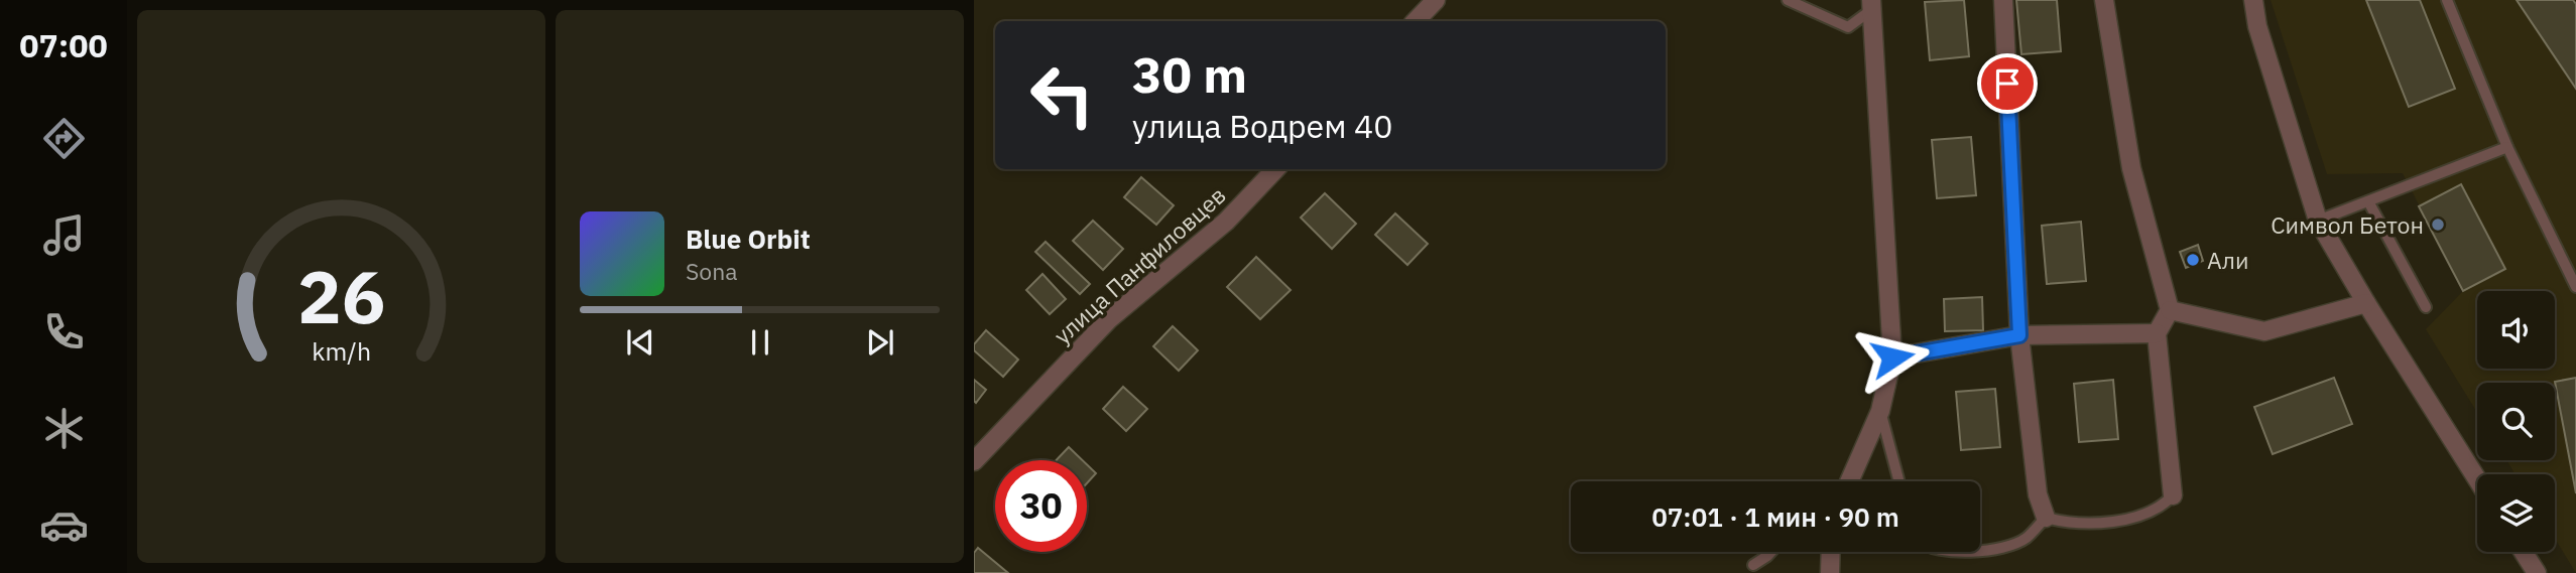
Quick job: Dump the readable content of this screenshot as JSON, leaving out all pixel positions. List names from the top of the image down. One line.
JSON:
{"streets":{"street":["улица Панфиловцев"]},"places":["Символ Бетон","Али"],"page":{"tabs":"07:00","turn":["30 m","улица Водрем 40"],"song":["Blue Orbit","Sona"],"limit":"30","trip":"07:01 · 1 мин · 90 m","gauge":["26","km/h"]}}
